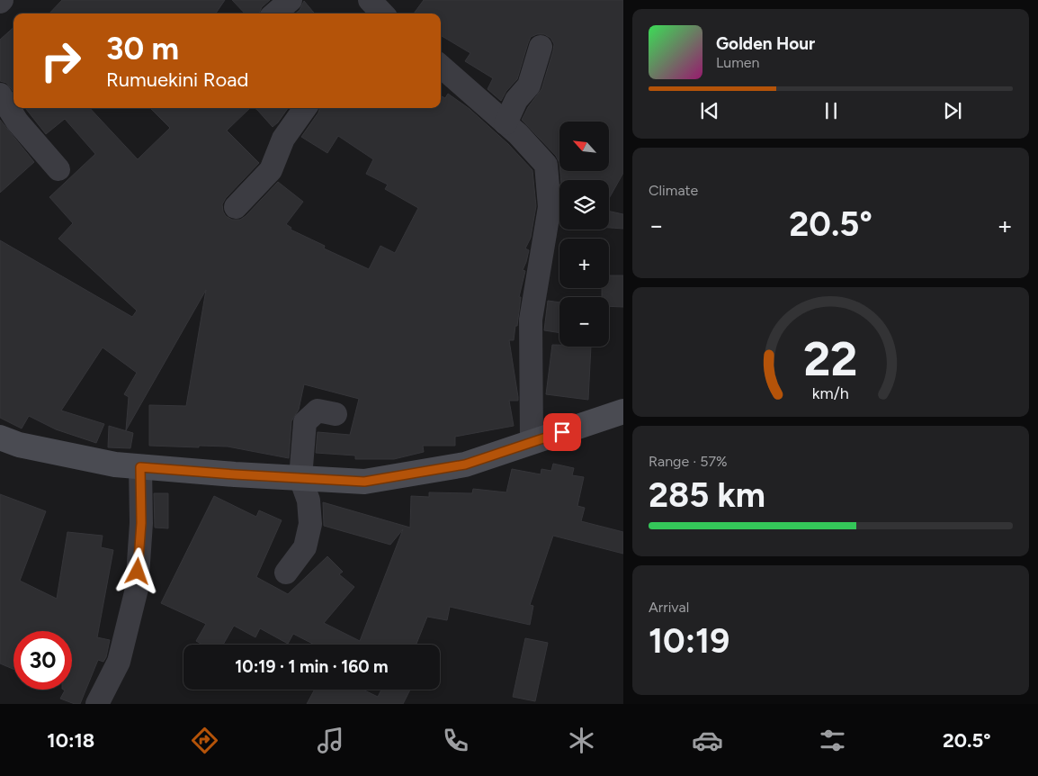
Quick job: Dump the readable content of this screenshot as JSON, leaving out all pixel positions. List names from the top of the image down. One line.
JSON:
{"north":"top left","page":{"turn":["30 m","Rumuekini Road"],"song":["Golden Hour","Lumen"],"map_buttons":["+","−"],"tile":["Climate",["Range · 57%","285 km"],["Arrival","10:19"]],"heat":["−","20.5°","+"],"limit":"30","trip":"10:19 · 1 min · 160 m","tabs":["10:18","20.5°"],"gauge":["22","km/h"]}}
